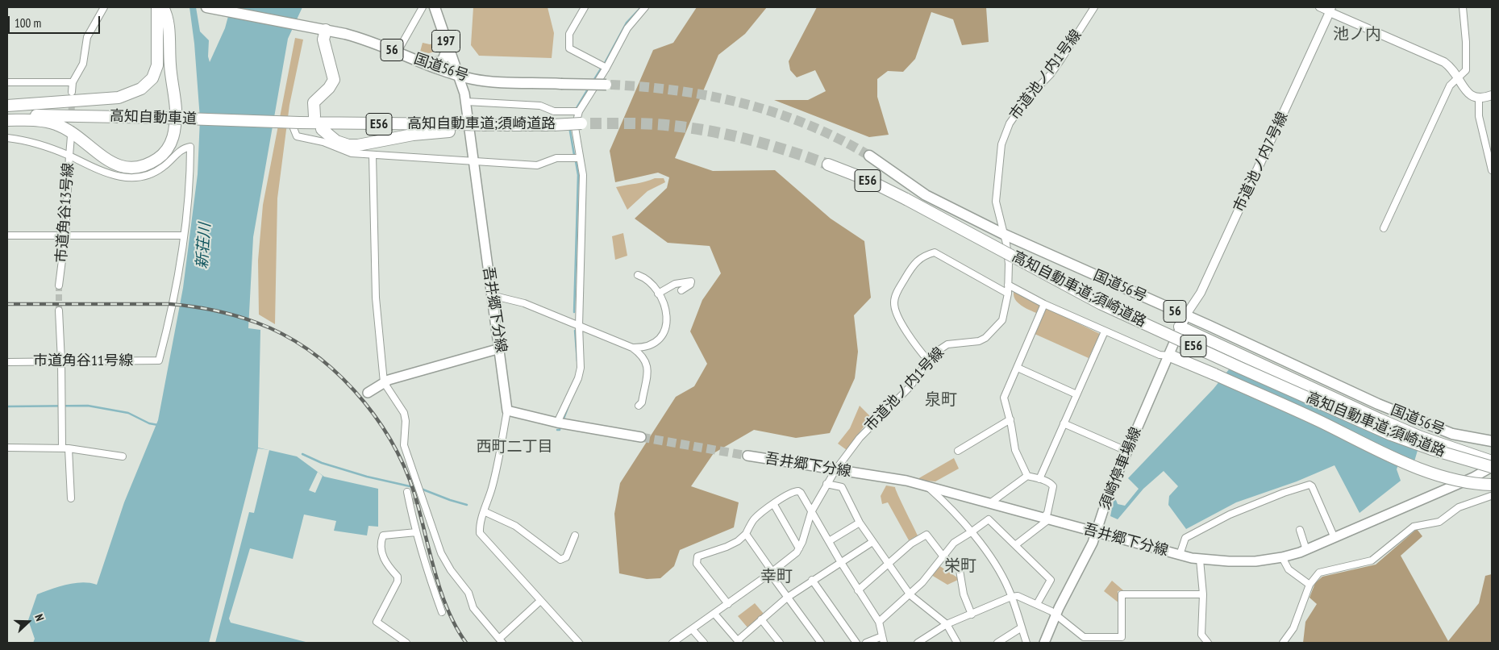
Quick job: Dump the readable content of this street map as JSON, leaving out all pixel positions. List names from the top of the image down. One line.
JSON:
{"streets":{"highway":["197","56","国道56号","高知自動車道","E56","高知自動車道;須崎道路"],"main road":["吾井郷下分線","須崎停車場線"],"street":["市道池ノ内1号線","市道池ノ内7号線","市道角谷13号線","市道角谷11号線"]},"crossings":[["197","国道56号"],["197","吾井郷下分線"],["国道56号","市道池ノ内1号線"],["国道56号","市道池ノ内7号線"],["国道56号","吾井郷下分線"],["国道56号","須崎停車場線"],["市道池ノ内1号線","吾井郷下分線"],["高知自動車道","高知自動車道;須崎道路"],["高知自動車道;須崎道路","吾井郷下分線"],["市道池ノ内7号線","須崎停車場線"],["市道角谷13号線","市道角谷11号線"],["吾井郷下分線","須崎停車場線"]],"districts":["池ノ内","泉町","西町二丁目","栄町","幸町"],"water":["新荘川"],"scale_bar":"100 m","north":"right"}
